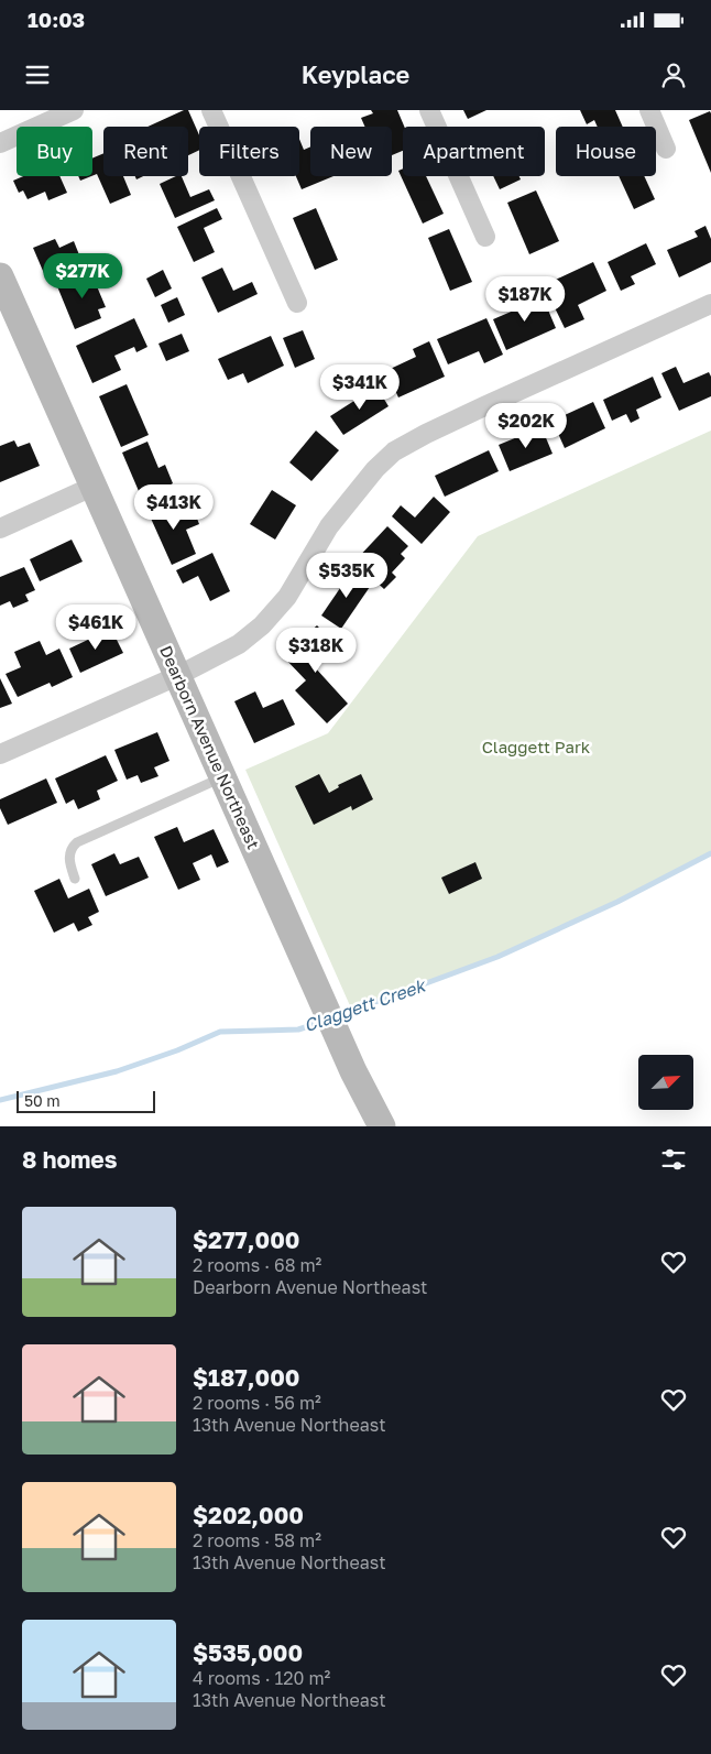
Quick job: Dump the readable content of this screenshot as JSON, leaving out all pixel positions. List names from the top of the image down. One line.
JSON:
{"streets":{"street":["Dearborn Avenue Northeast"]},"water":["Claggett Creek"],"parks":["Claggett Park"],"scale_bar":"50 m","north":"top right","page":{"status":"10:03","header":"Keyplace","chip":["Buy","Rent","Filters","New","Apartment","House"],"price":["$277K","$187K","$341K","$202K","$413K","$535K","$461K","$318K"],"scale":"50 m","heading":"8 homes","list":[{"name":"$277,000","note":"2 rooms · 68 m² · Dearborn Avenue Northeast"},{"name":"$187,000","note":"2 rooms · 56 m² · 13th Avenue Northeast"},{"name":"$202,000","note":"2 rooms · 58 m² · 13th Avenue Northeast"},{"name":"$535,000","note":"4 rooms · 120 m² · 13th Avenue Northeast"}]}}
